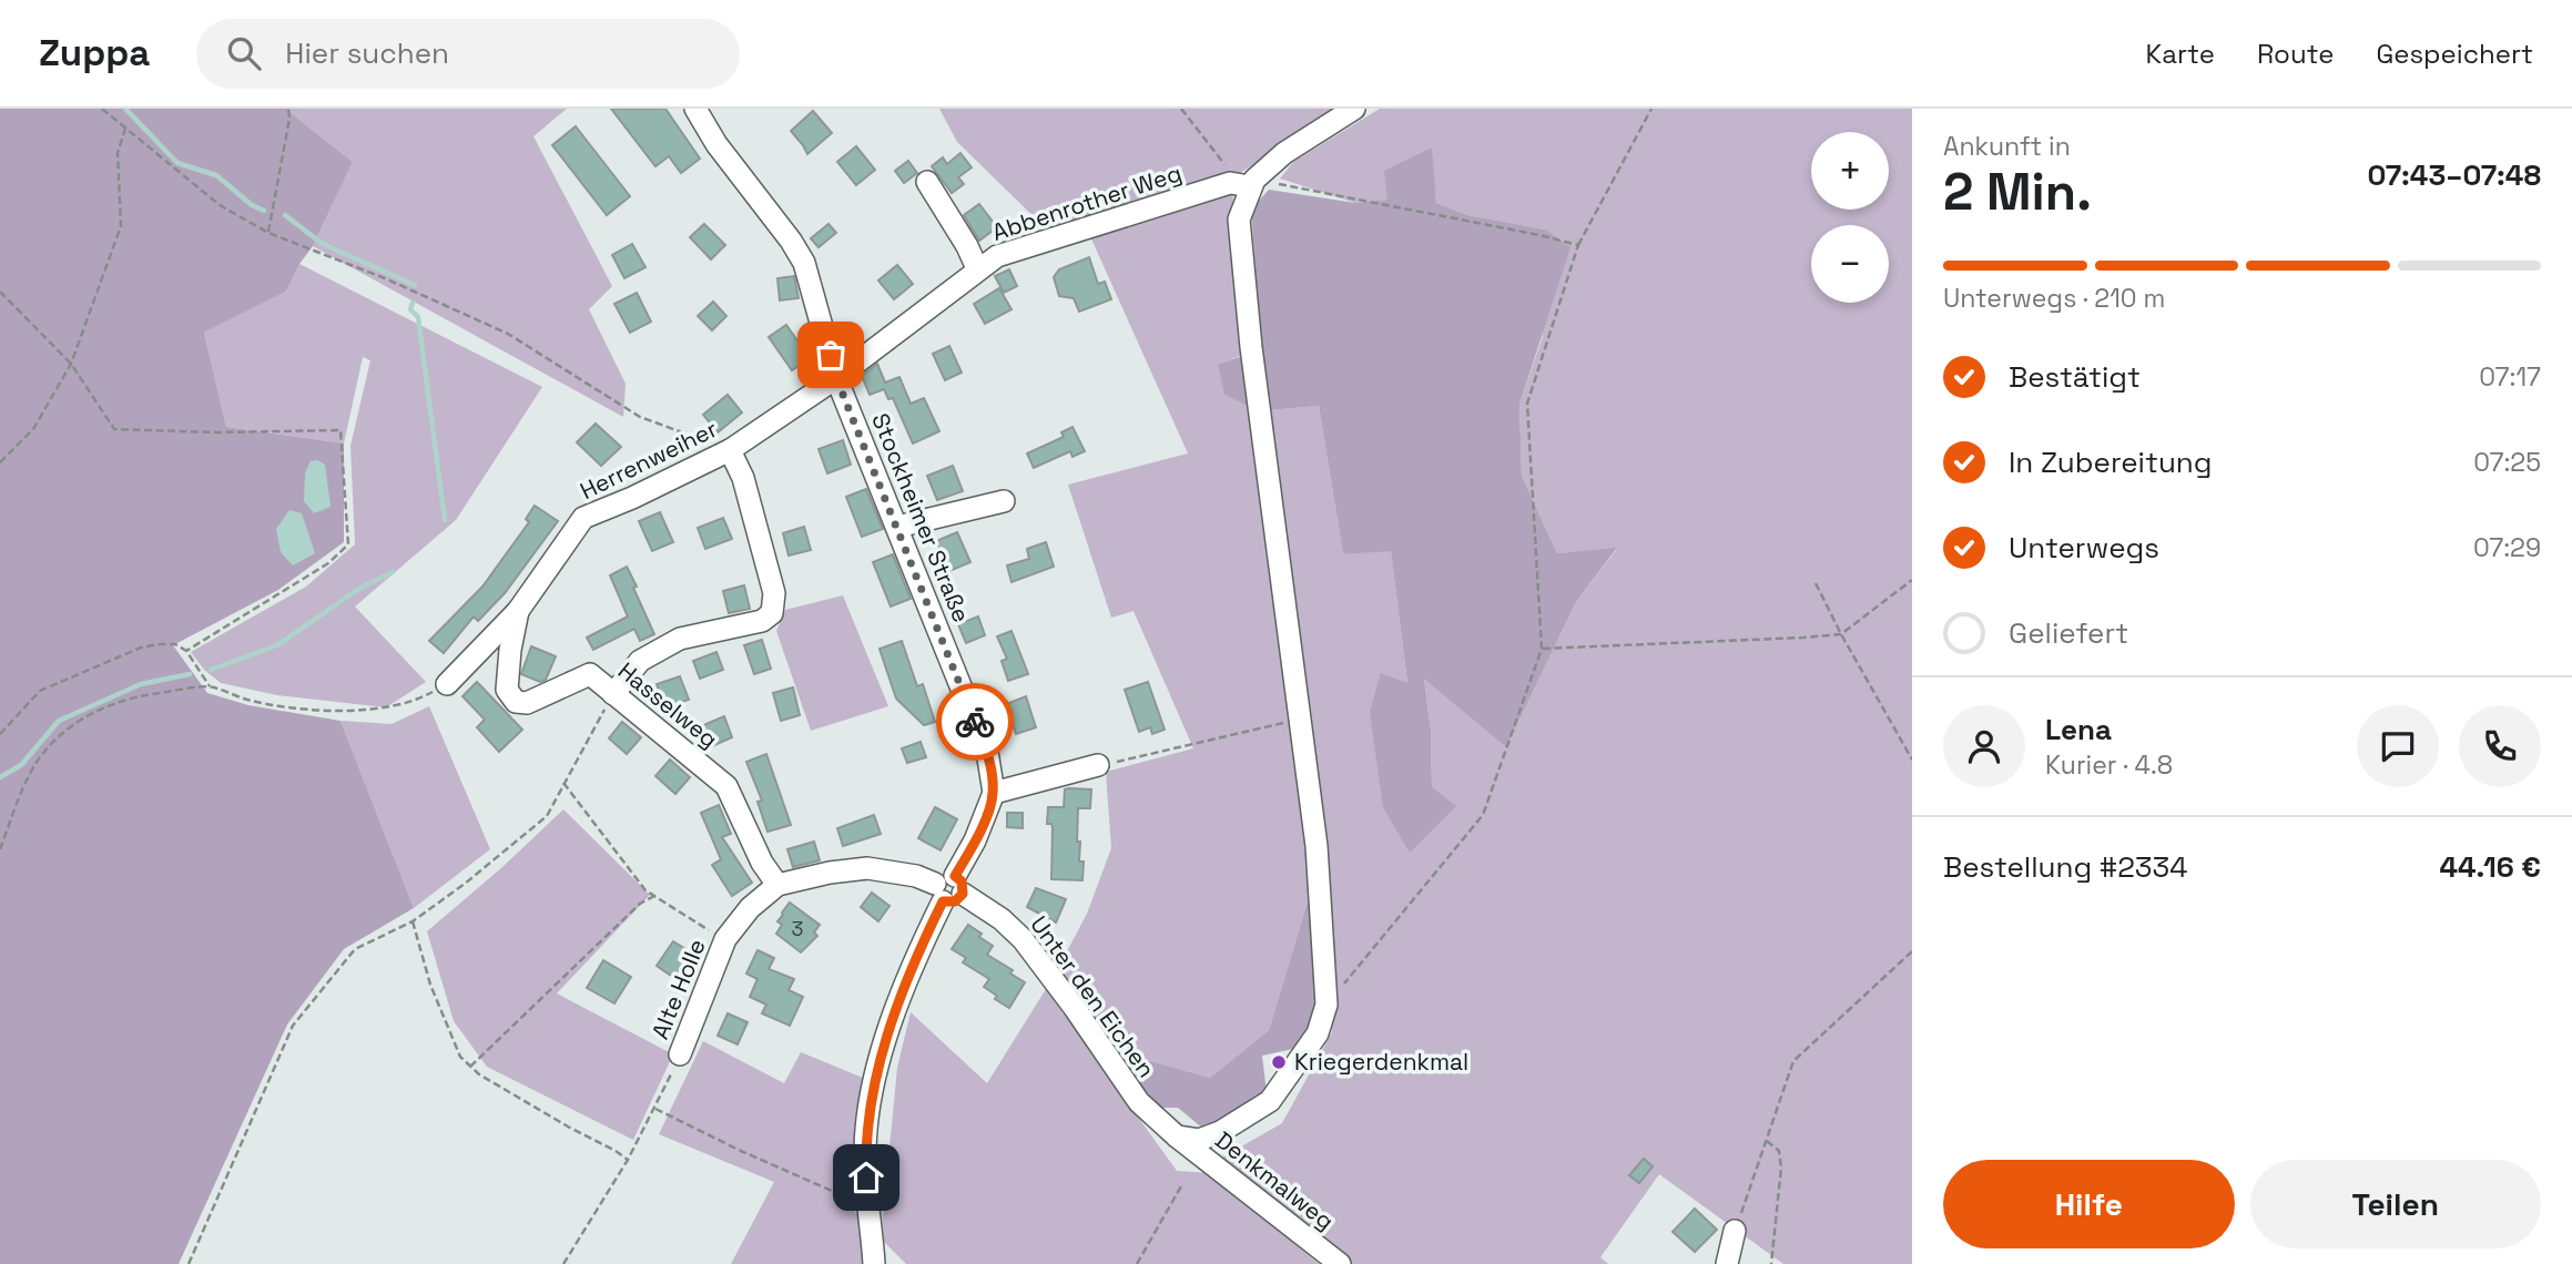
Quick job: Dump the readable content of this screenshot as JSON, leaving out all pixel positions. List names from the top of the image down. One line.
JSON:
{"streets":{"street":["Abbenrother Weg","Herrenweiher","Stockheimer Straße","Hasselweg","Alte Holle","Unter den Eichen","Denkmalweg"]},"crossings":[["Abbenrother Weg","Herrenweiher"],["Abbenrother Weg","Stockheimer Straße"],["Herrenweiher","Stockheimer Straße"],["Herrenweiher","Hasselweg"],["Stockheimer Straße","Alte Holle"],["Stockheimer Straße","Unter den Eichen"],["Hasselweg","Alte Holle"],["Alte Holle","Unter den Eichen"],["Unter den Eichen","Denkmalweg"]],"places":["Kriegerdenkmal"],"house_numbers":["3"],"page":{"header":"Zuppa","search":"Hier suchen","nav":["Karte","Route","Gespeichert"],"heading":["2 Min.","Ankunft in","07:43–07:48"],"panel":["Lena","Kurier · 4.8","Bestellung #2334","44.16 €"],"map_buttons":["+","−"],"bar":"Unterwegs · 210 m","list":[["Bestätigt","07:17"],["In Zubereitung","07:25"],["Unterwegs","07:29"],"Geliefert"],"buttons":["Hilfe","Teilen"]}}
